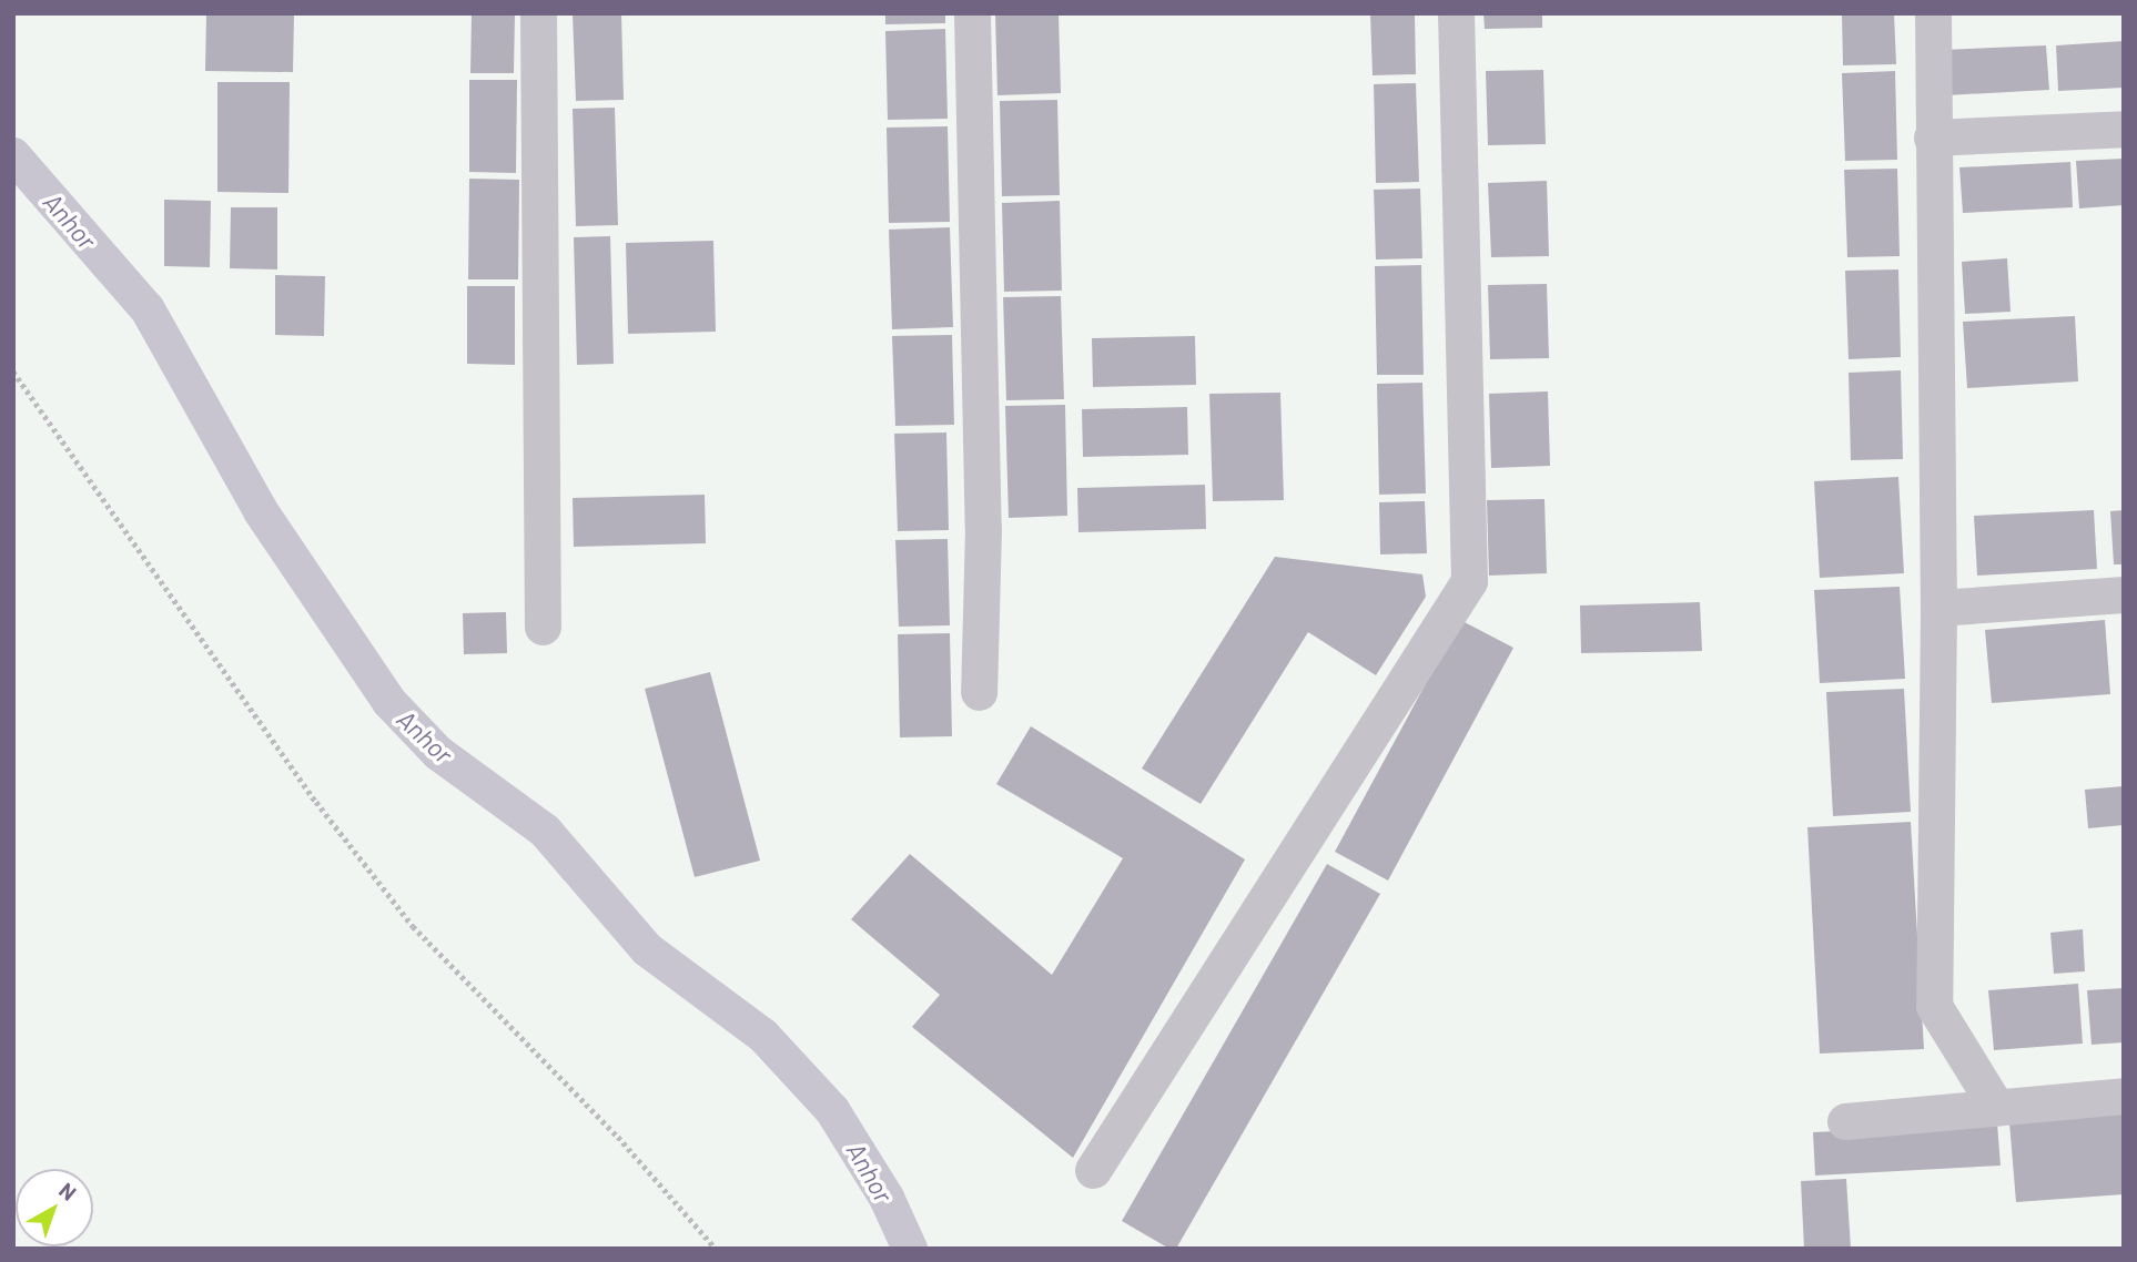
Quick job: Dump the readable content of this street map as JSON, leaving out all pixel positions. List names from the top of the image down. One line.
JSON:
{"water":["Anhor"],"north":"top right"}
